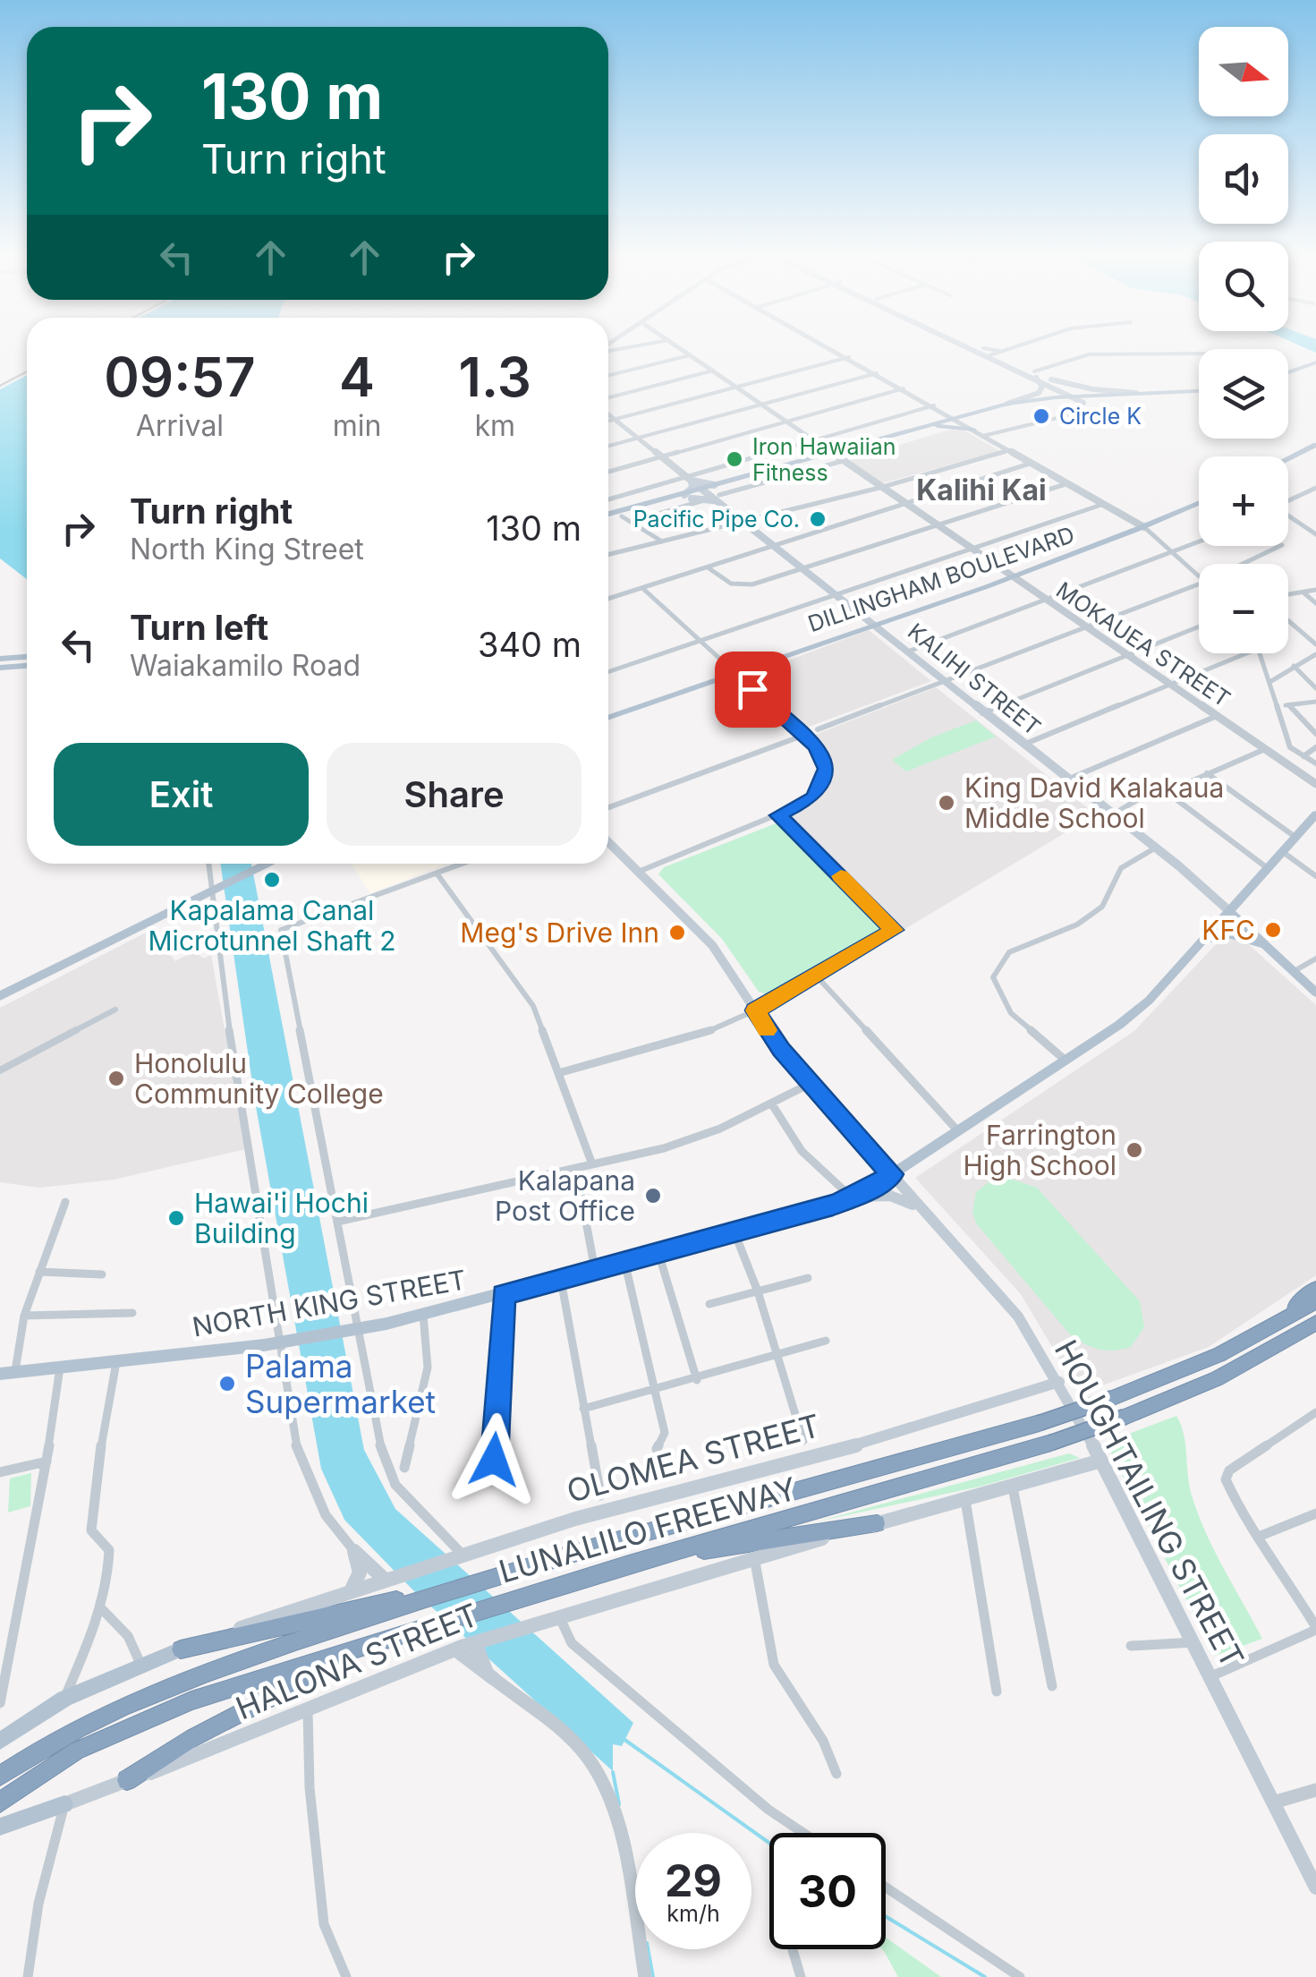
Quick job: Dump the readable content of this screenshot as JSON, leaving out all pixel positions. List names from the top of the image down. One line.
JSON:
{"streets":{"highway":["LUNALILO FREEWAY"],"main road":["DILLINGHAM BOULEVARD","KALIHI STREET","NORTH KING STREET","OLOMEA STREET","HOUGHTAILING STREET","HALONA STREET"],"street":["MOKAUEA STREET"]},"crossings":[["DILLINGHAM BOULEVARD","MOKAUEA STREET"],["DILLINGHAM BOULEVARD","KALIHI STREET"],["KALIHI STREET","NORTH KING STREET"],["NORTH KING STREET","HOUGHTAILING STREET"],["OLOMEA STREET","HOUGHTAILING STREET"],["HOUGHTAILING STREET","HALONA STREET"]],"districts":["Kalihi Kai"],"places":["Circle K","Iron Hawaiian Fitness","Pacific Pipe Co.","King David Kalakaua Middle School","Kapalama Canal Microtunnel Shaft 2","KFC","Meg's Drive Inn","Honolulu Community College","Farrington High School","Kalapana Post Office","Hawai'i Hochi Building","Palama Supermarket"],"north":"right","page":{"map_buttons":["+","−"],"turn":["130 m","Turn right"],"eta":["09:57","Arrival","4","min","1.3","km"],"list":[{"name":"Turn right","note":"North King Street","value":"130 m"},{"name":"Turn left","note":"Waiakamilo Road","value":"340 m"}],"buttons":["Exit","Share"],"speed":"29 km/h","limit":"30"}}
